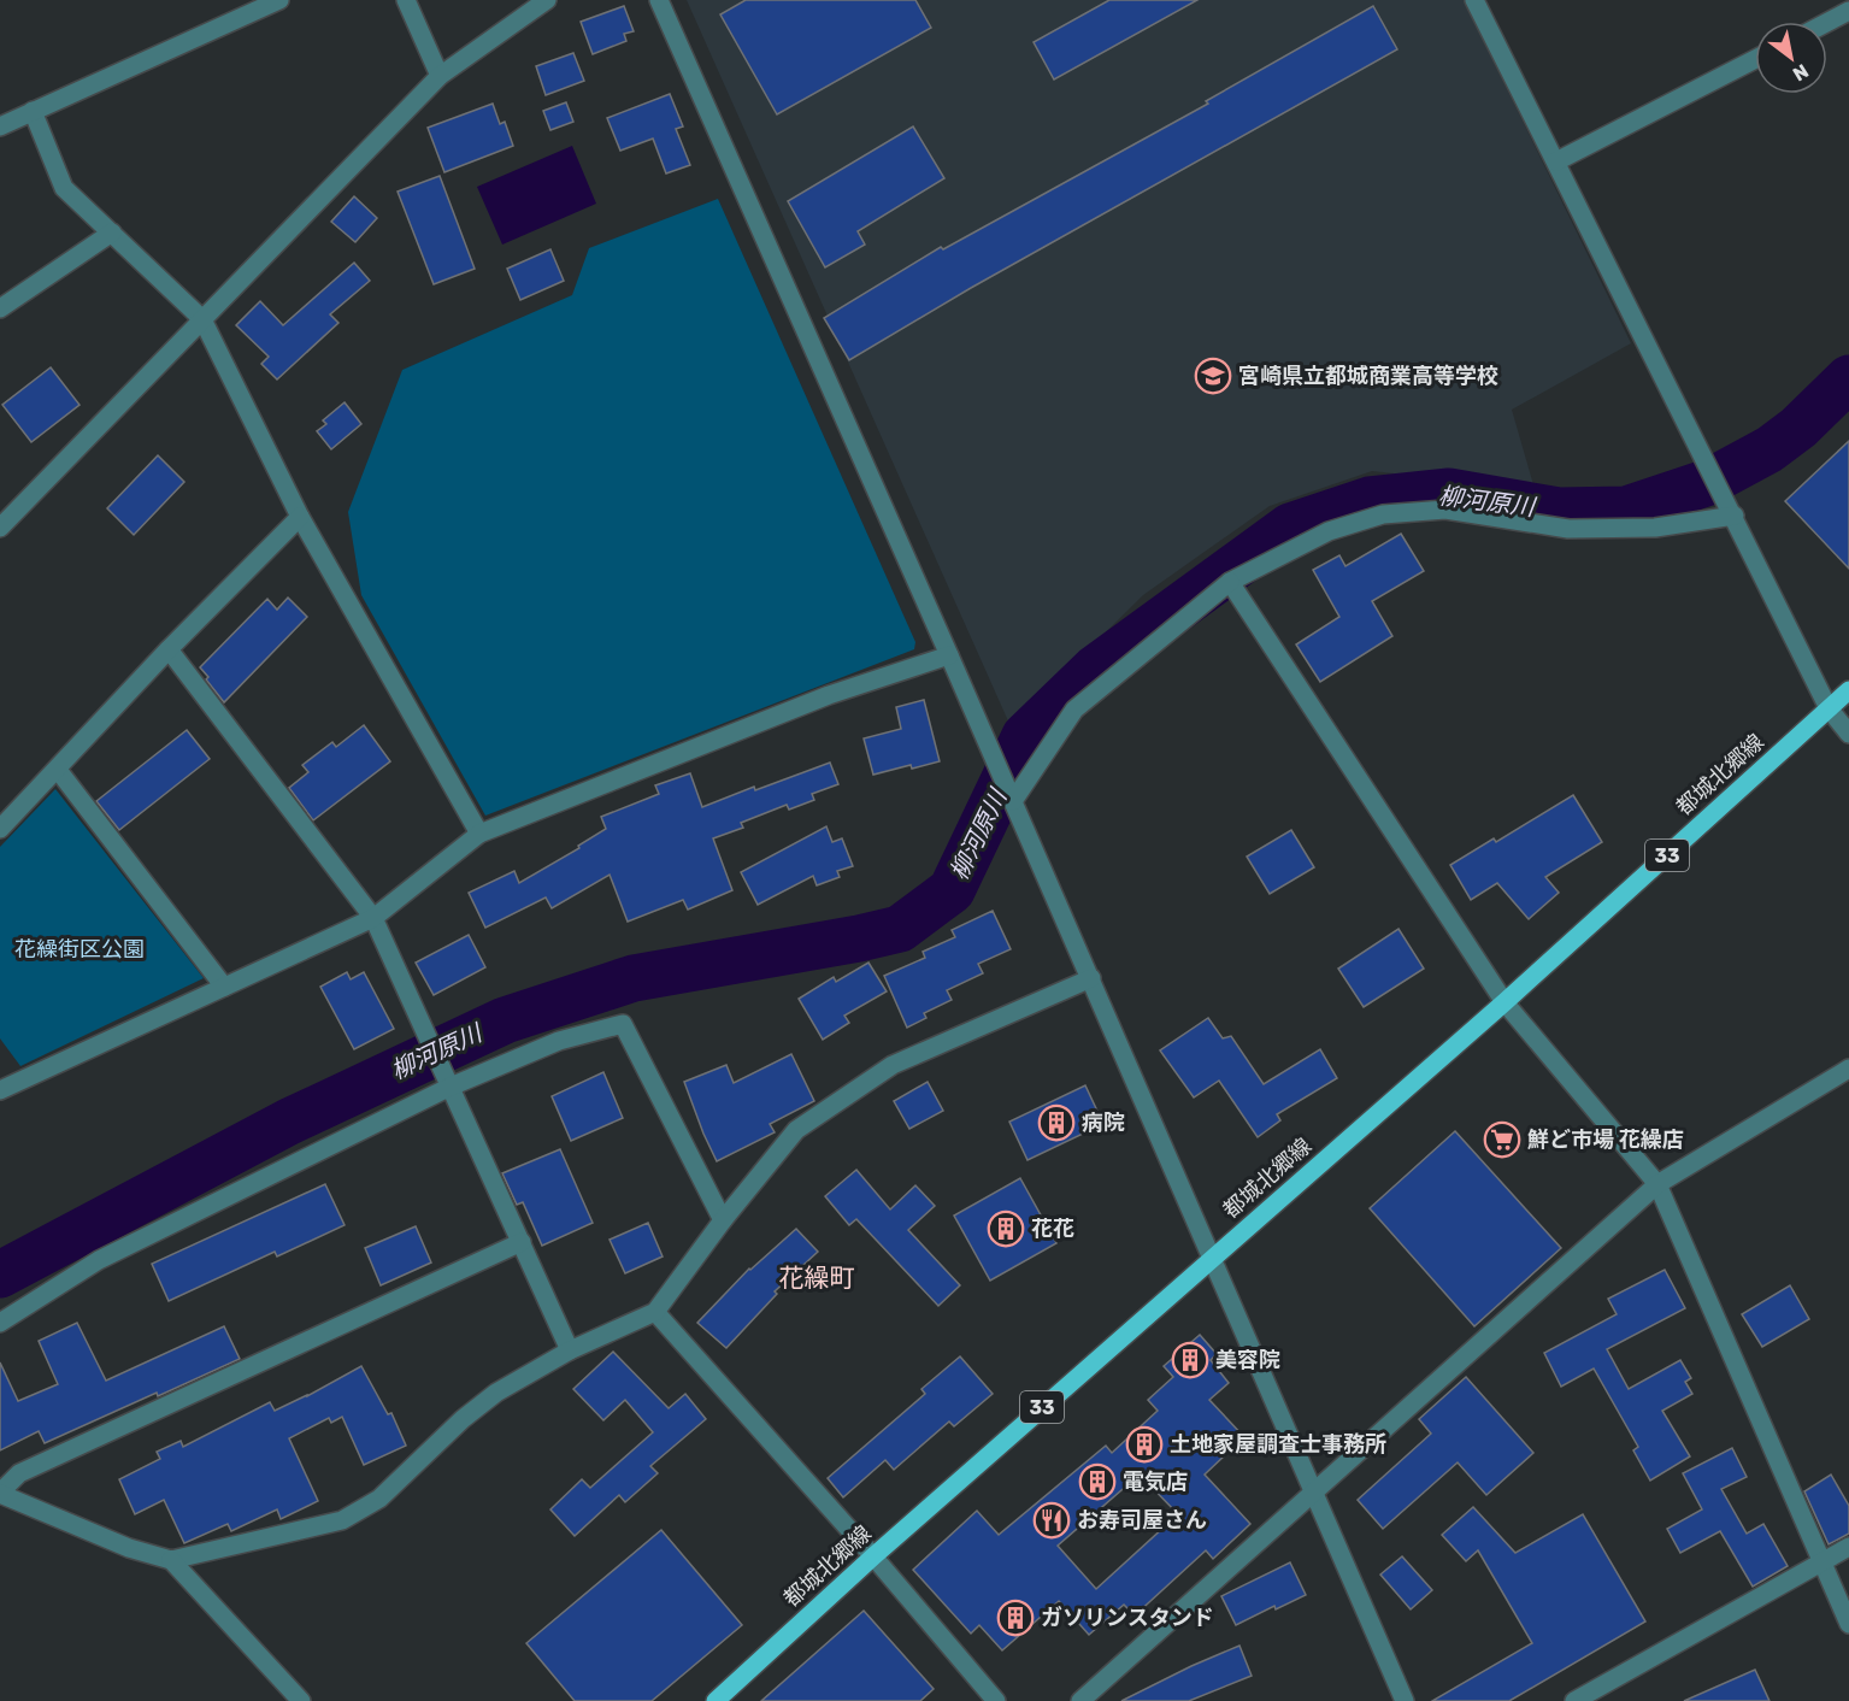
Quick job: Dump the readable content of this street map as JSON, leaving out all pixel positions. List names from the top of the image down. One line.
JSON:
{"streets":{"main road":["都城北郷線","33"]},"districts":["花繰町"],"water":["柳河原川"],"parks":["花繰街区公園"],"places":{"school or university":["宮崎県立都城商業高等学校"],"building":["病院","花花","美容院","土地家屋調査士事務所","電気店","ガソリンスタンド"],"supermarket":["鮮ど市場 花繰店"],"restaurant":["お寿司屋さん"]},"north":"bottom right"}
